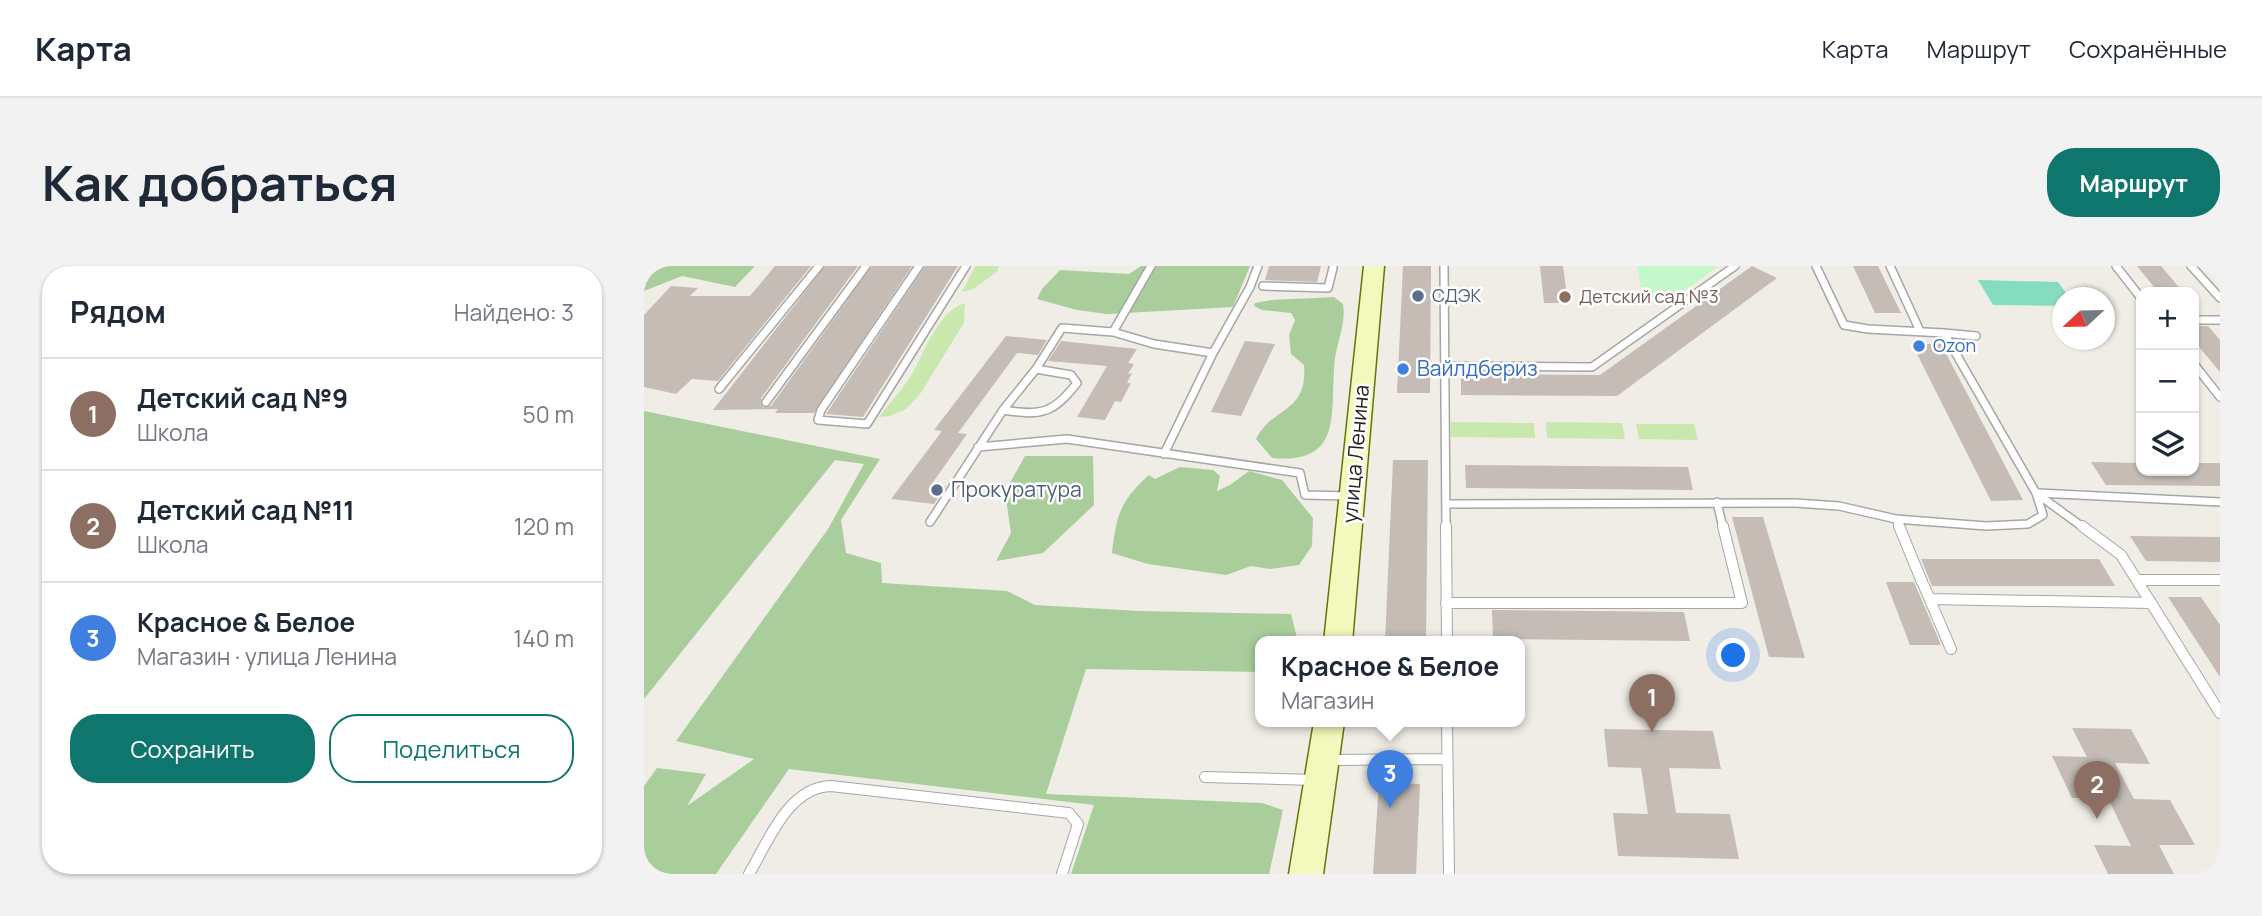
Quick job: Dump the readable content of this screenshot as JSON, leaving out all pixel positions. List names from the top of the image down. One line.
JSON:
{"streets":{"main road":["улица Ленина"]},"places":["СДЭК","Детский сад №3","Ozon","Вайлдбериз","Прокуратура"],"north":"left","page":{"header":"Карта","nav":["Карта","Маршрут","Сохранённые"],"buttons":["Маршрут",["Сохранить","Поделиться"]],"title":"Как добраться","heading":["Рядом","Найдено: 3"],"map_buttons":["+","−"],"list":[{"mark":"1","name":"Детский сад №9","note":"Школа","value":"50 m"},{"mark":"2","name":"Детский сад №11","note":"Школа","value":"120 m"},{"mark":"3","name":"Красное & Белое","note":"Магазин · улица Ленина","value":"140 m"}],"popup":["Красное & Белое","Магазин"],"pins":["1","3","2"]}}
